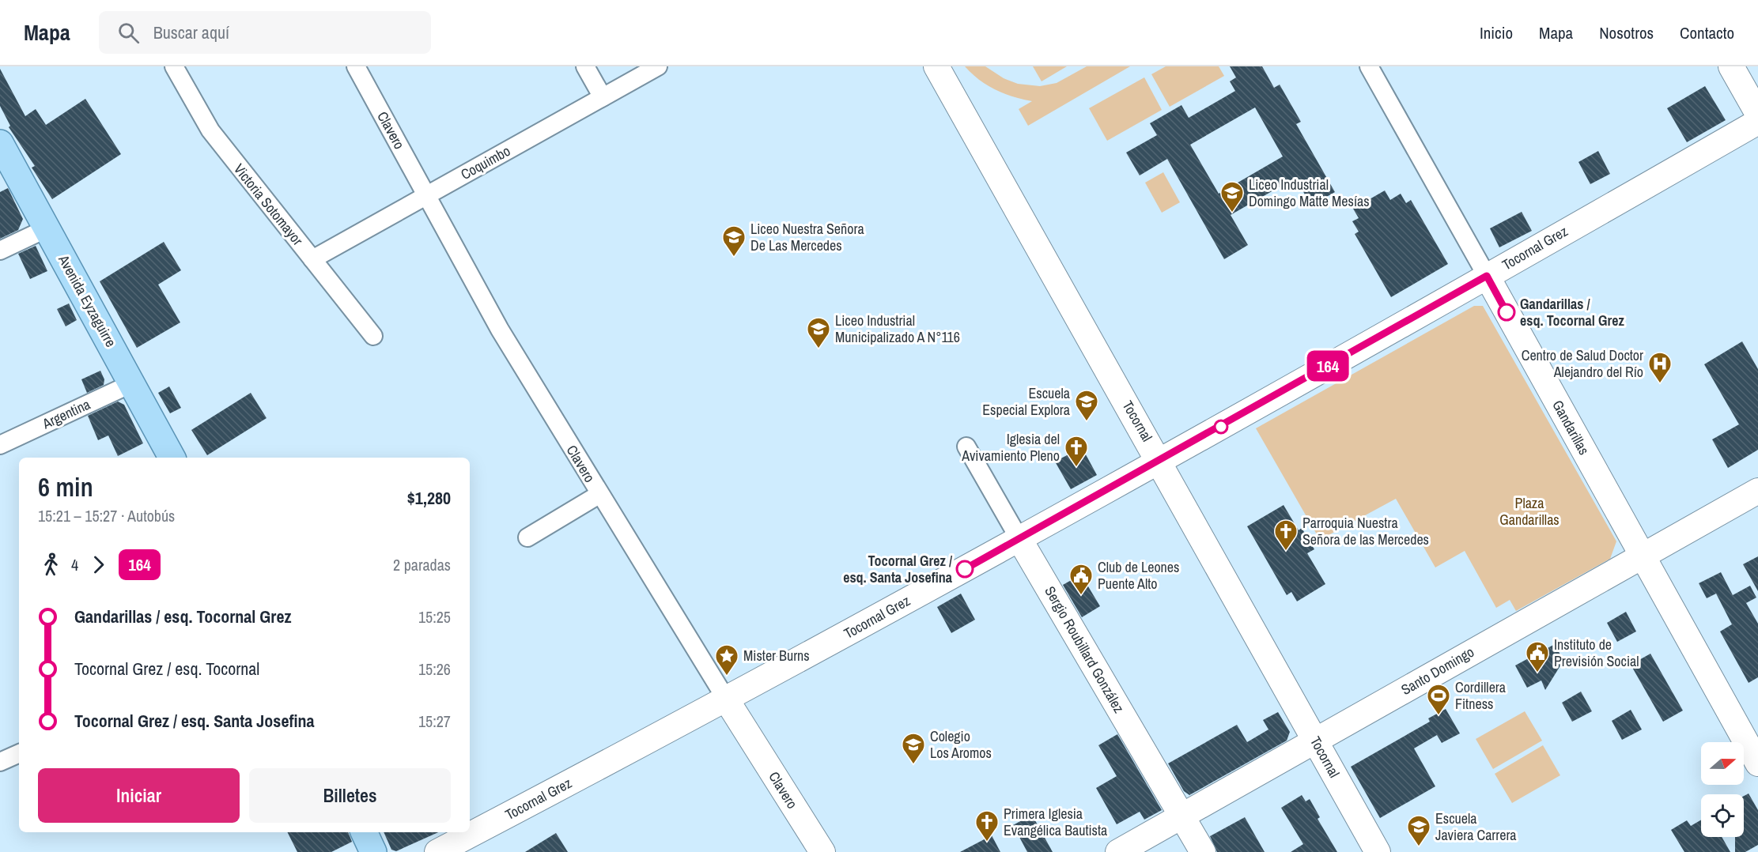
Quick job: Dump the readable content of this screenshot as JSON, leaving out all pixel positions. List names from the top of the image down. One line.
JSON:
{"streets":{"main road":["Avenida Eyzaguirre"],"street":["Clavero","Coquimbo","Victoria Sotomayor","Tocornal Grez","Argentina","Tocornal","Gandarillas","Sergio Roubillard González","Santo Domingo"]},"crossings":[["Clavero","Coquimbo"],["Clavero","Tocornal Grez"],["Coquimbo","Victoria Sotomayor"],["Tocornal Grez","Tocornal"],["Tocornal Grez","Gandarillas"],["Tocornal Grez","Sergio Roubillard González"],["Avenida Eyzaguirre","Argentina"],["Tocornal","Santo Domingo"],["Gandarillas","Santo Domingo"],["Sergio Roubillard González","Santo Domingo"]],"parks":["Plaza Gandarillas"],"places":{"school or university":["Liceo Industrial Domingo Matte Mesías","Liceo Nuestra Señora De Las Mercedes","Liceo Industrial Municipalizado A N°116","Escuela Especial Explora","Colegio Los Aromos","Escuela Javiera Carrera"],"other":["Gandarillas / esq. Tocornal Grez","Tocornal Grez / esq. Santa Josefina"],"hospital":["Centro de Salud Doctor Alejandro del Río"],"church":["Iglesia del Avivamiento Pleno","Parroquia Nuestra Señora de las Mercedes","Primera Iglesia Evangélica Bautista"],"public building":["Club de Leones Puente Alto","Instituto de Previsión Social"],"place":["Mister Burns"],"sports":["Cordillera Fitness"]},"lines":["bus line 164"],"north":"right","page":{"header":"Mapa","search":"Buscar aquí","nav":["Inicio","Mapa","Nosotros","Contacto"],"on_map":"164","heading":["6 min","15:21 – 15:27 · Autobús","$1,280"],"legs":["4","164","2 paradas"],"list":[{"name":"Gandarillas / esq. Tocornal Grez","value":"15:25"},{"name":"Tocornal Grez / esq. Tocornal","value":"15:26"},{"name":"Tocornal Grez / esq. Santa Josefina","value":"15:27"}],"buttons":["Iniciar","Billetes"]}}
